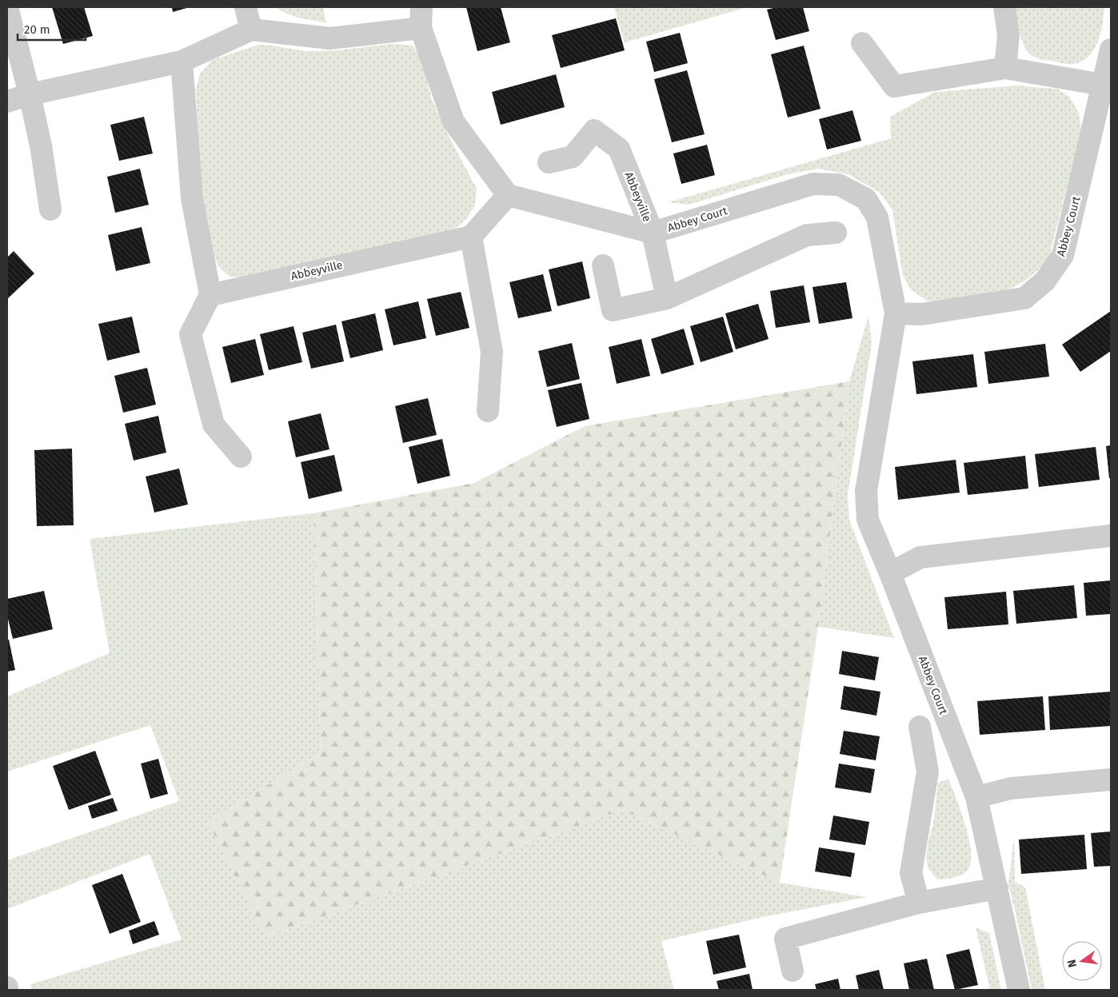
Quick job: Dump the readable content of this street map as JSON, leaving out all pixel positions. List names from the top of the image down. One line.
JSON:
{"streets":{"street":["Abbeyville","Abbey Court"]},"crossings":[["Abbeyville","Abbey Court"]],"scale_bar":"20 m","north":"left"}
